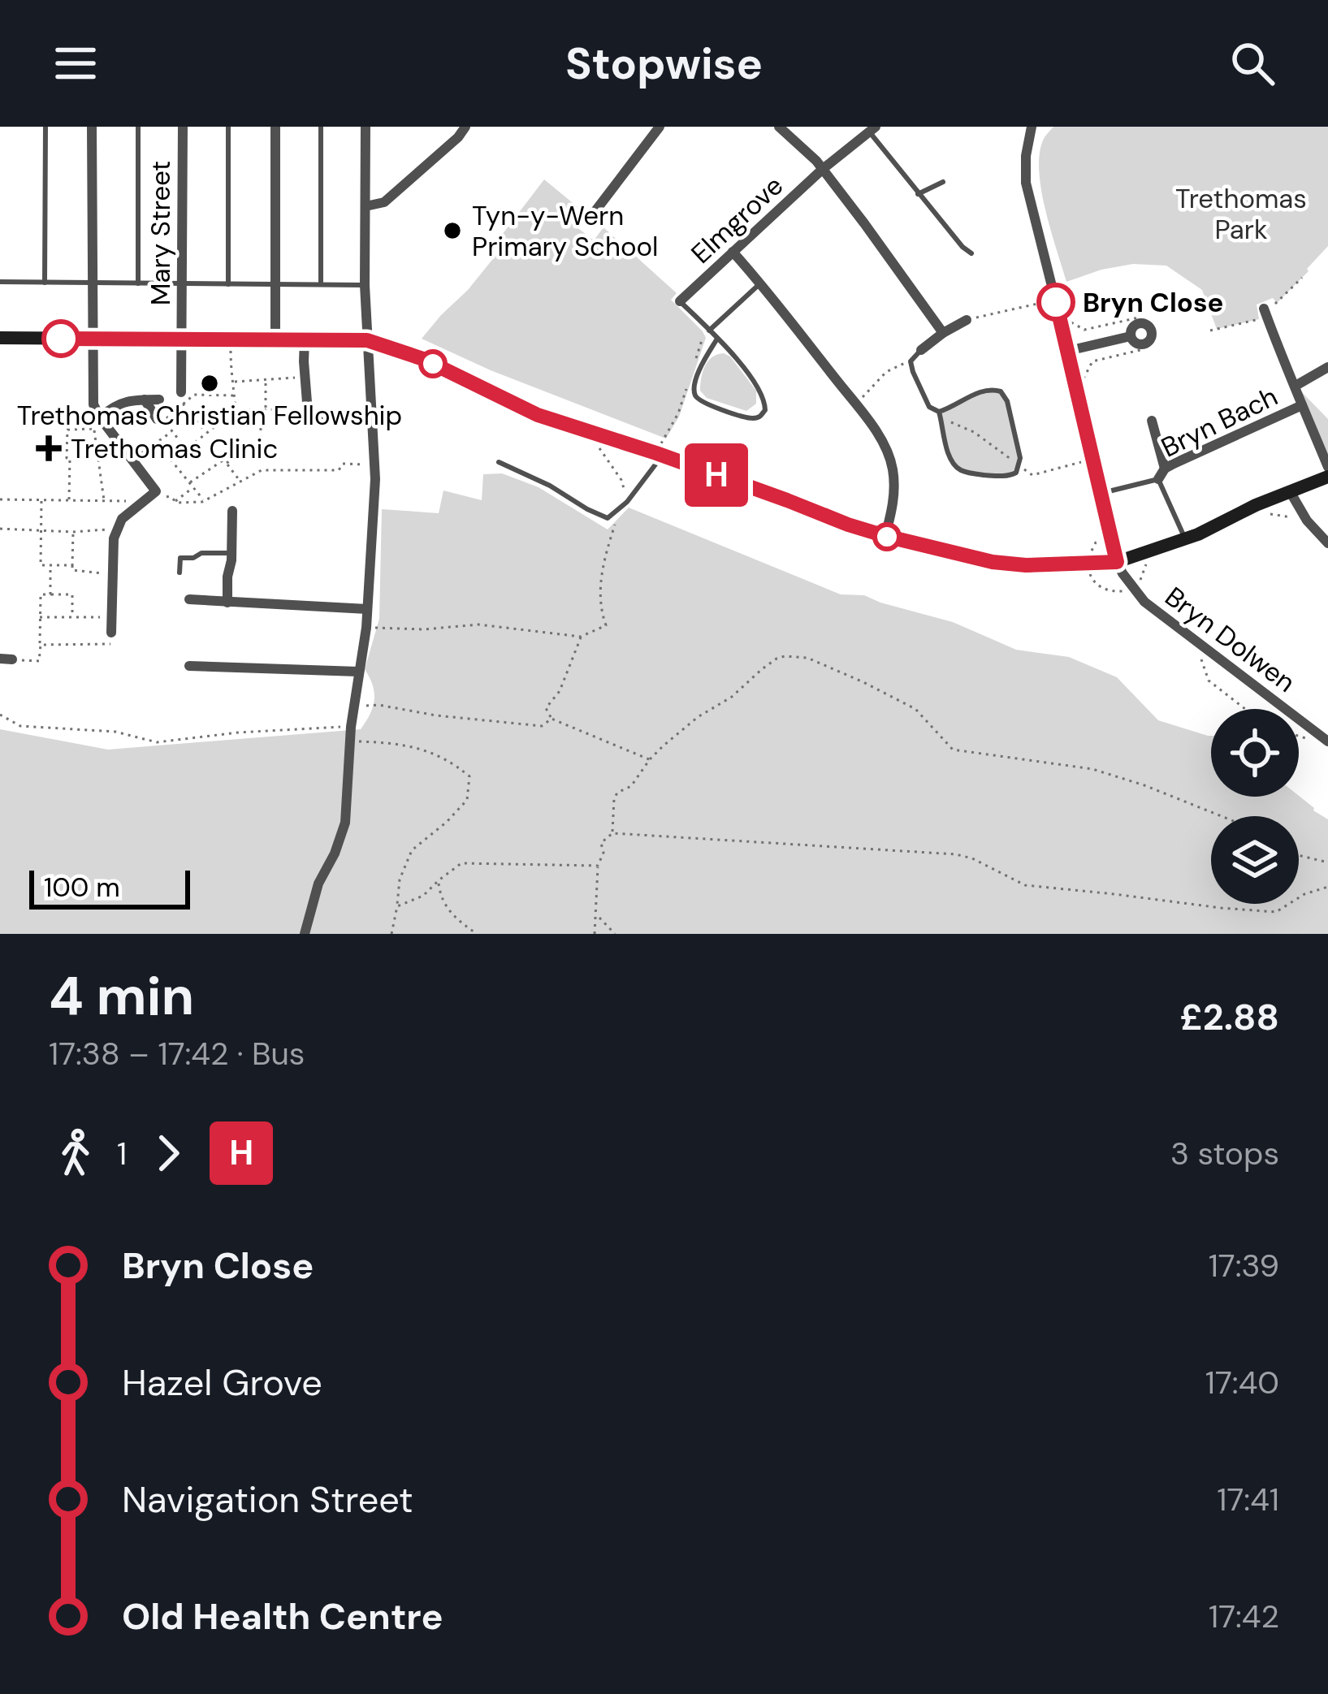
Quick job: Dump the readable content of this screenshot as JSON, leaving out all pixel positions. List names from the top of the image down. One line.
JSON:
{"streets":{"street":["Elmgrove","Mary Street","Bryn Bach","Bryn Dolwen"]},"parks":["Trethomas Park"],"places":{"other":["Tyn-y-Wern Primary School","Bryn Close","Trethomas Christian Fellowship"],"health":["Trethomas Clinic"]},"lines":["bus line H"],"scale_bar":"100 m","page":{"header":"Stopwise","on_map":"H","scale":"100 m","heading":["4 min","17:38 – 17:42 · Bus","£2.88"],"legs":["1","H","3 stops"],"list":[{"name":"Bryn Close","value":"17:39"},{"name":"Hazel Grove","value":"17:40"},{"name":"Navigation Street","value":"17:41"},{"name":"Old Health Centre","value":"17:42"}]}}
